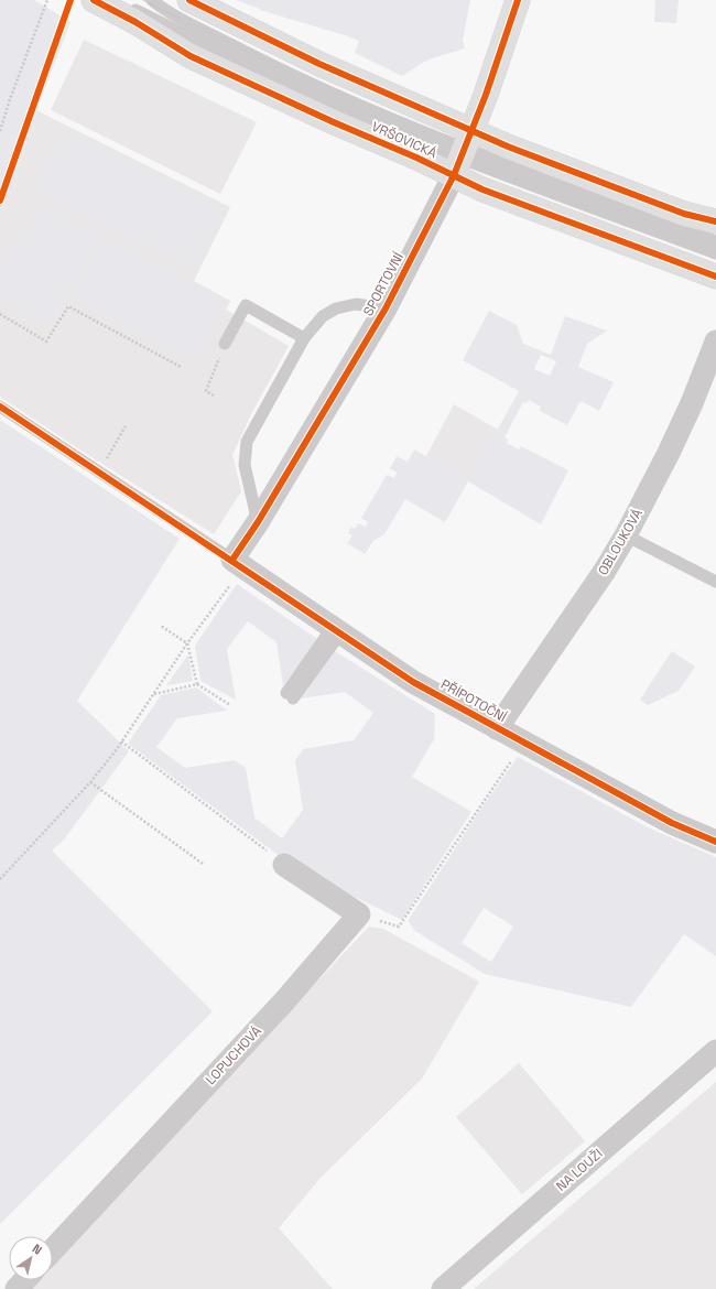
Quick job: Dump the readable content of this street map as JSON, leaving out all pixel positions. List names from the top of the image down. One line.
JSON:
{"streets":{"main road":["VRŠOVICKÁ","SPORTOVNÍ"],"street":["OBLOUKOVÁ","PŘÍPOTOČNÍ","LOPUCHOVÁ","NA LOUŽI"]},"crossings":[["VRŠOVICKÁ","SPORTOVNÍ"],["SPORTOVNÍ","PŘÍPOTOČNÍ"],["OBLOUKOVÁ","PŘÍPOTOČNÍ"]],"north":"top right"}
